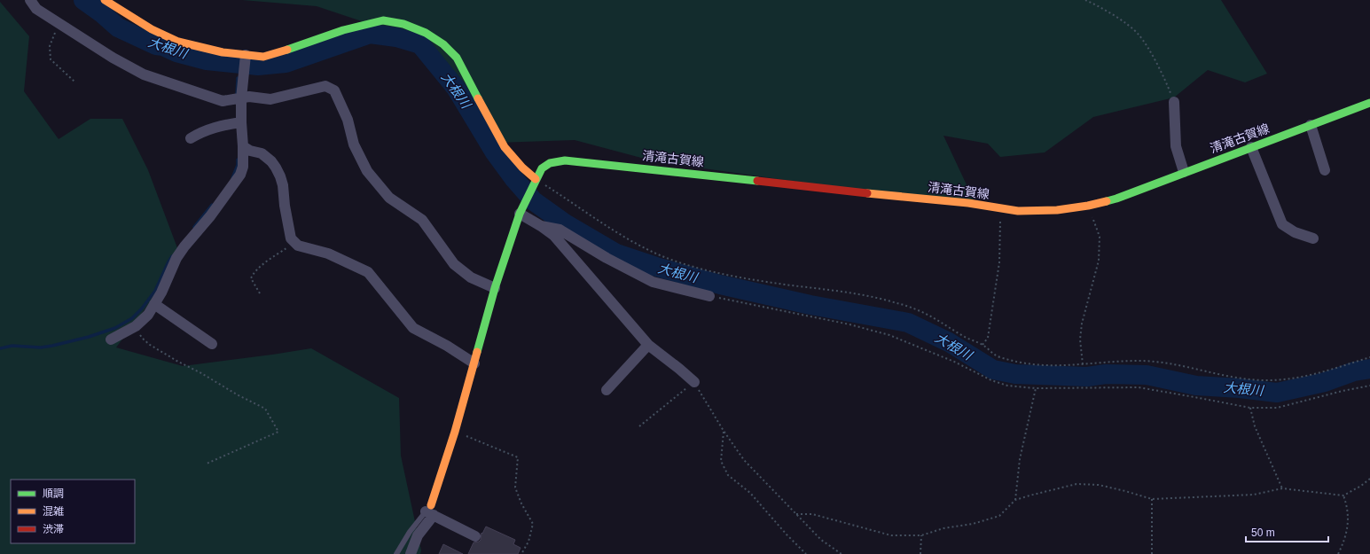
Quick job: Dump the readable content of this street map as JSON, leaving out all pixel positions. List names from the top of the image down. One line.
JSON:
{"streets":{"street":["清滝古賀線"]},"water":["大根川"],"legend":["順調","混雑","渋滞"],"scale_bar":"50 m"}
